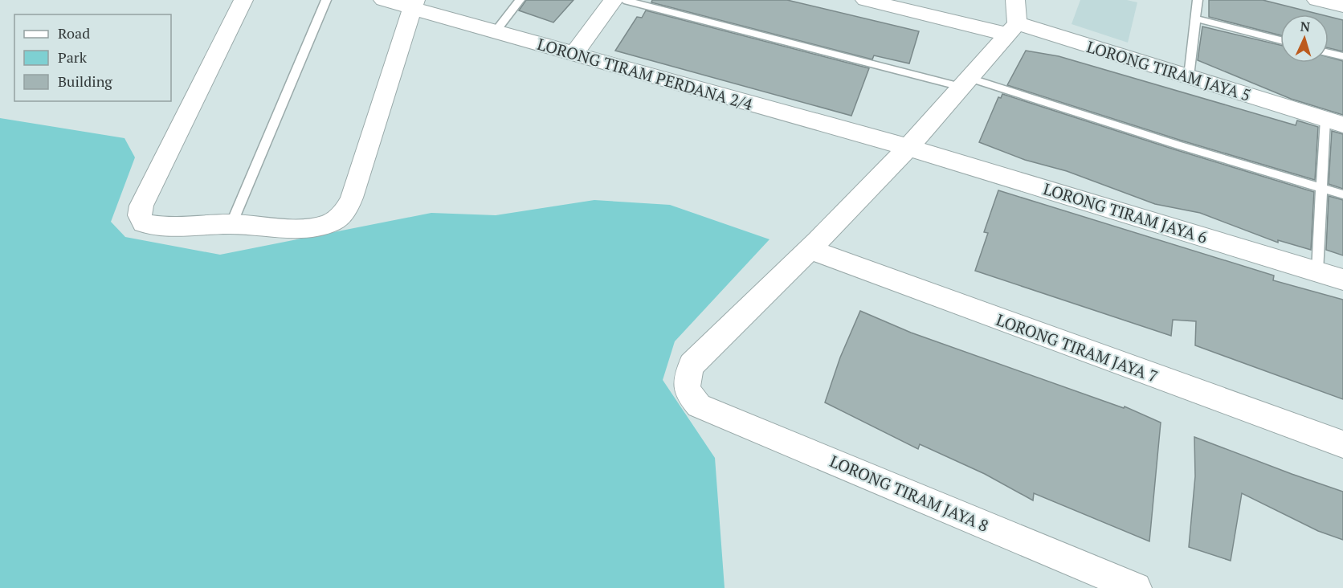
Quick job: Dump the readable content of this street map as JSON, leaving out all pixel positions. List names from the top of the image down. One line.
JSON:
{"streets":{"street":["LORONG TIRAM JAYA 5","LORONG TIRAM PERDANA 2/4","LORONG TIRAM JAYA 6","LORONG TIRAM JAYA 7","LORONG TIRAM JAYA 8"]},"crossings":[["LORONG TIRAM PERDANA 2/4","LORONG TIRAM JAYA 6"],["LORONG TIRAM JAYA 7","LORONG TIRAM JAYA 8"]],"legend":["Road","Park","Building"],"north":"top"}
